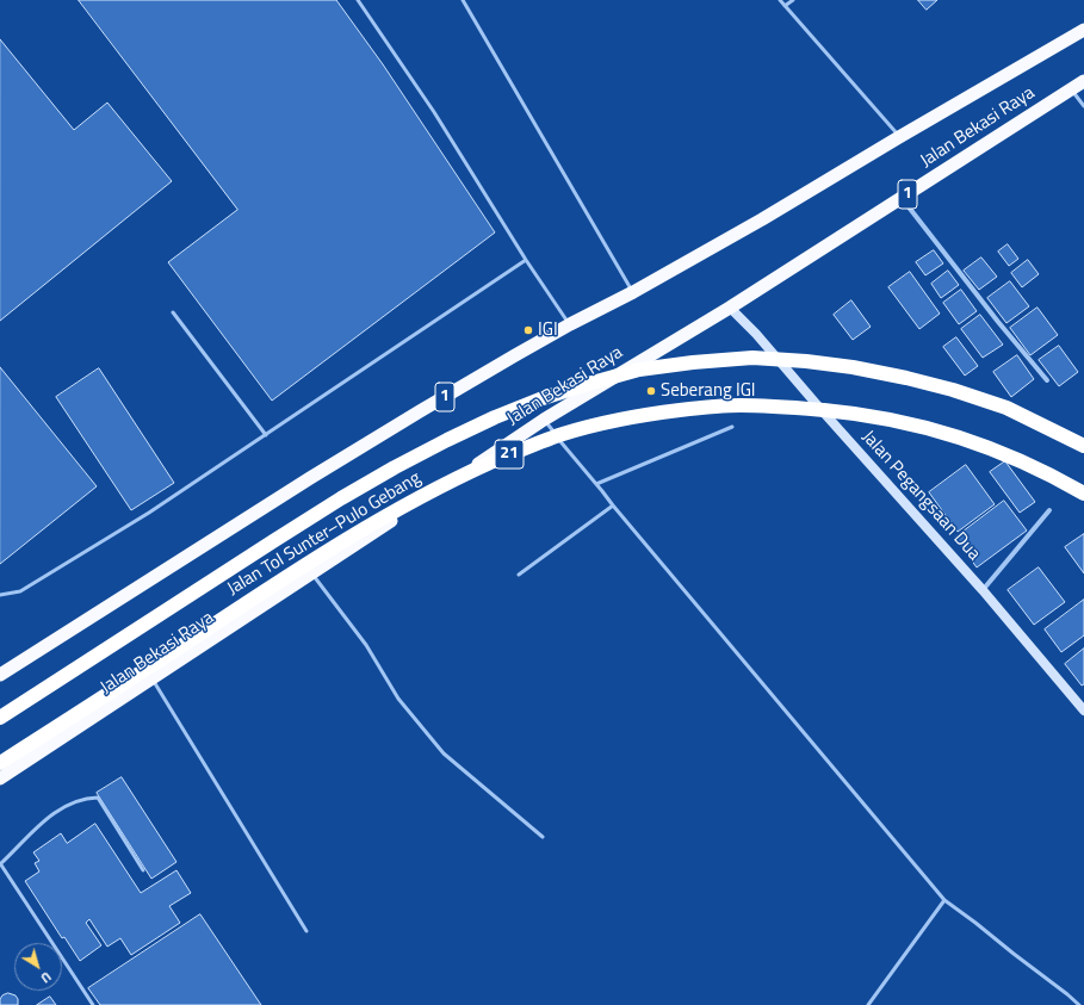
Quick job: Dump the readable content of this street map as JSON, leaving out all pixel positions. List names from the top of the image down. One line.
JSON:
{"streets":{"highway":["Jalan Bekasi Raya","1","21","Jalan Tol Sunter–Pulo Gebang"],"main road":["Jalan Pegangsaan Dua"]},"crossings":[["Jalan Bekasi Raya","Jalan Pegangsaan Dua"]],"places":["IGI","Seberang IGI"],"north":"bottom right"}
